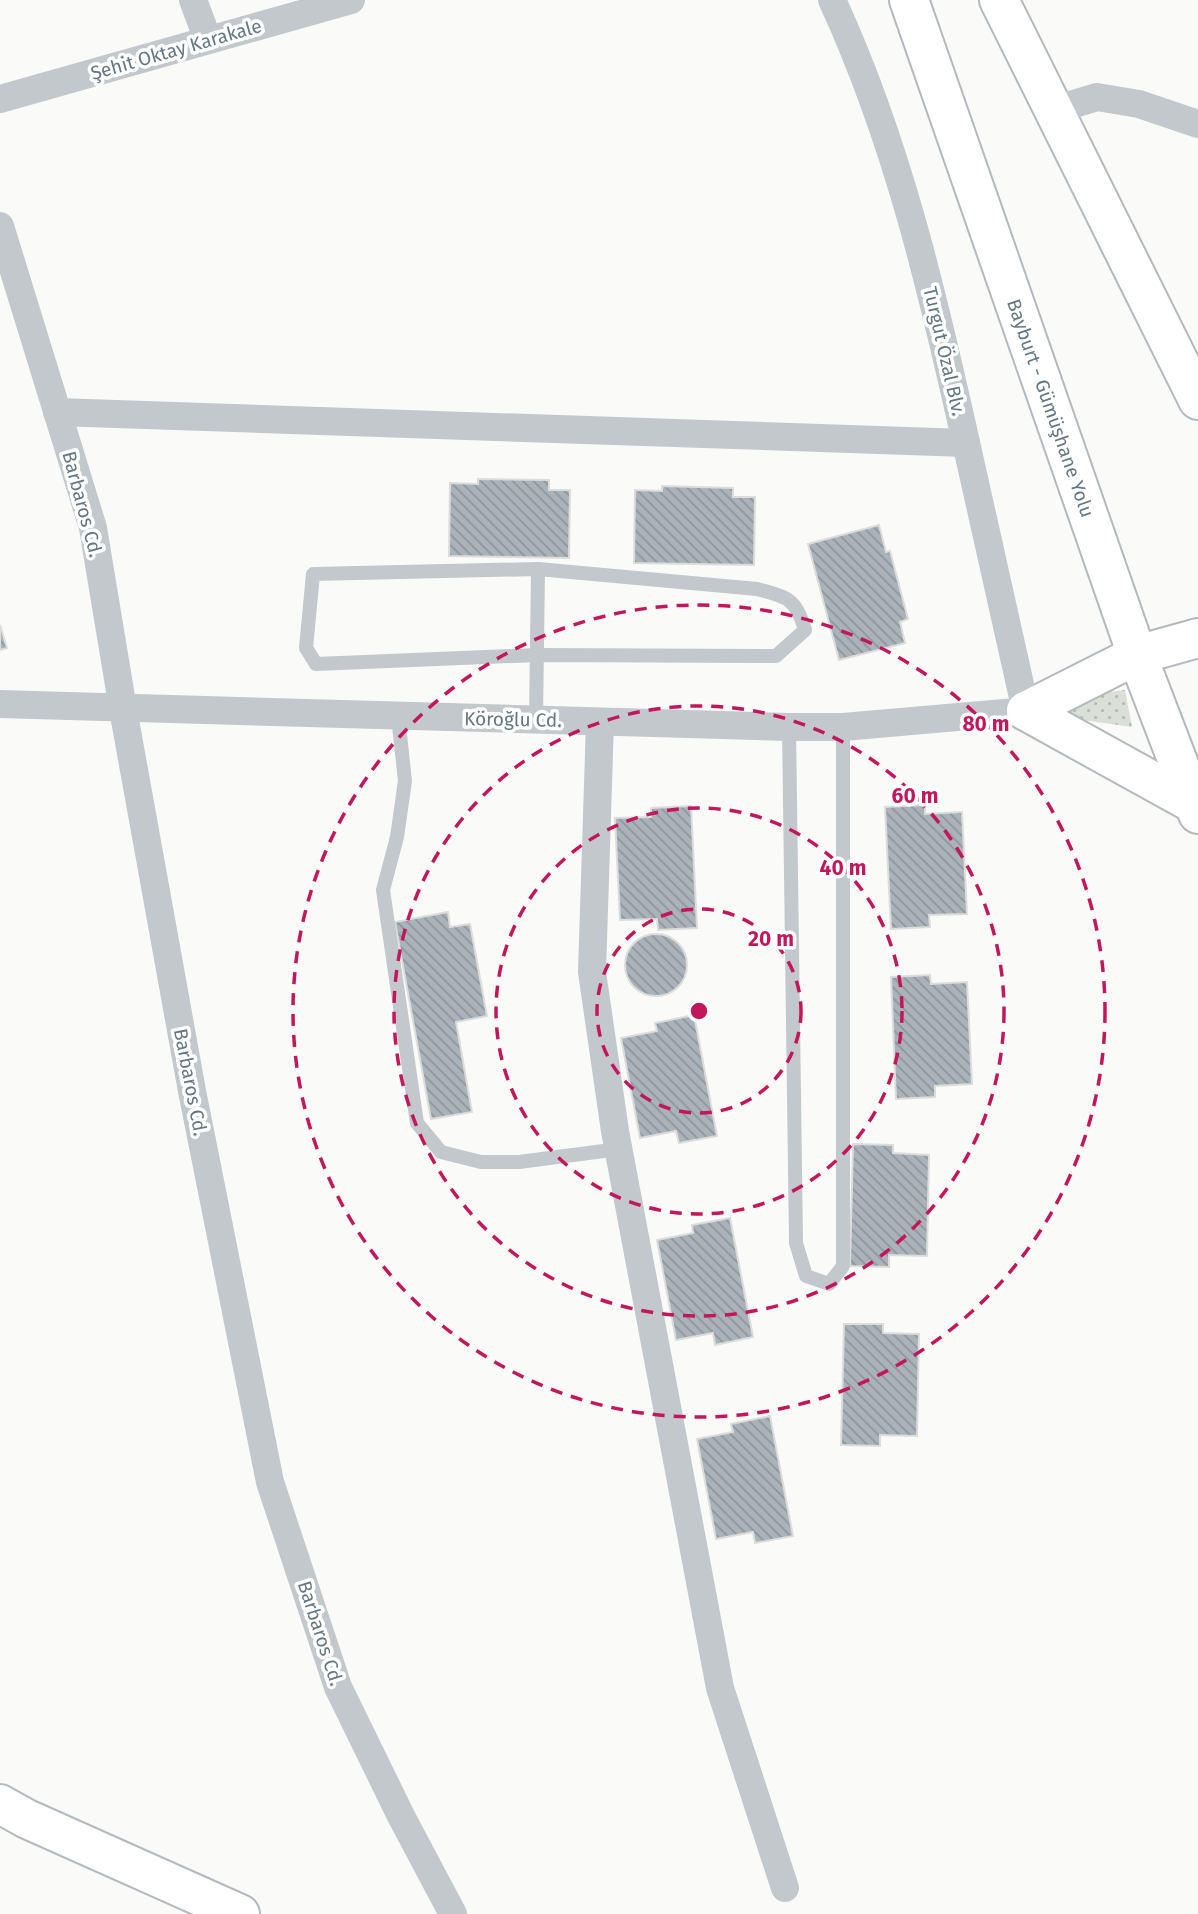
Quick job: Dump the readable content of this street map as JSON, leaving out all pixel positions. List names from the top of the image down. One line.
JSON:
{"streets":{"main road":["Bayburt - Gümüşhane Yolu"],"street":["Şehit Oktay Karakale","Turgut Özal Blv.","Barbaros Cd.","Köroğlu Cd."]},"crossings":[["Turgut Özal Blv.","Köroğlu Cd."],["Barbaros Cd.","Köroğlu Cd."]],"rings":["80 m","60 m","40 m","20 m"]}
